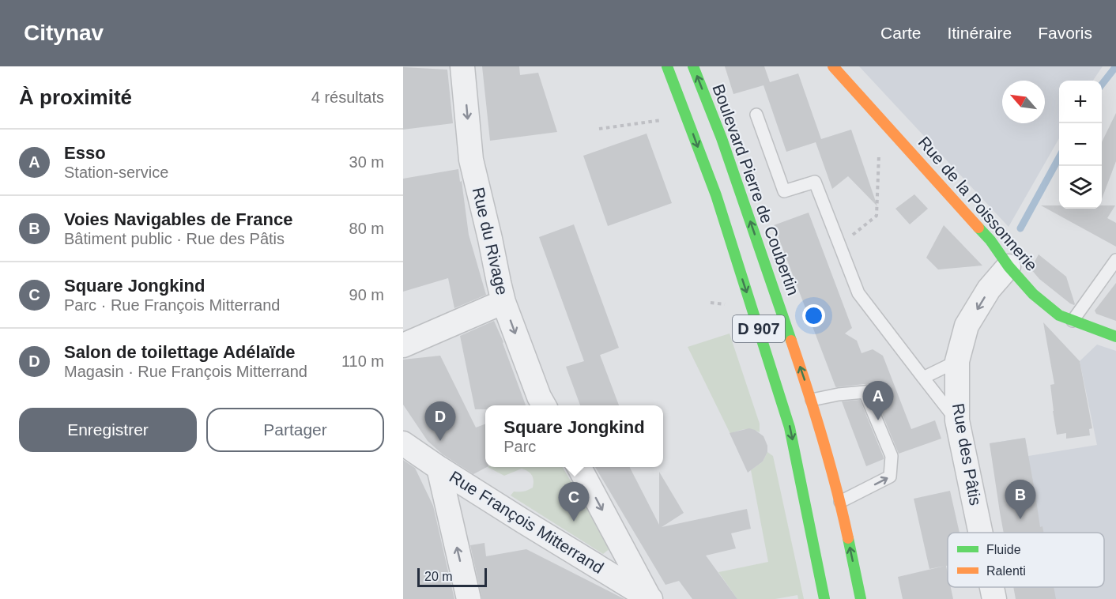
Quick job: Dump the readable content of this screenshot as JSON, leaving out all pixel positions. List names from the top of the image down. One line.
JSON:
{"streets":{"main road":["Boulevard Pierre de Coubertin","Rue de la Poissonnerie","D 907"],"street":["Rue du Rivage","Rue des Pâtis","Rue François Mitterrand"]},"crossings":[["Rue de la Poissonnerie","Rue des Pâtis"]],"one_way":["Rue du Rivage","Rue des Pâtis"],"legend":["Fluide","Ralenti"],"scale_bar":"20 m","north":"top left","page":{"header":"Citynav","nav":["Carte","Itinéraire","Favoris"],"heading":["À proximité","4 résultats"],"map_buttons":["+","−"],"list":[{"mark":"A","name":"Esso","note":"Station-service","value":"30 m"},{"mark":"B","name":"Voies Navigables de France","note":"Bâtiment public · Rue des Pâtis","value":"80 m"},{"mark":"C","name":"Square Jongkind","note":"Parc · Rue François Mitterrand","value":"90 m"},{"mark":"D","name":"Salon de toilettage Adélaïde","note":"Magasin · Rue François Mitterrand","value":"110 m"}],"pins":["A","D","B","C"],"buttons":["Enregistrer","Partager"],"popup":["Square Jongkind","Parc"],"scale":"20 m"}}
